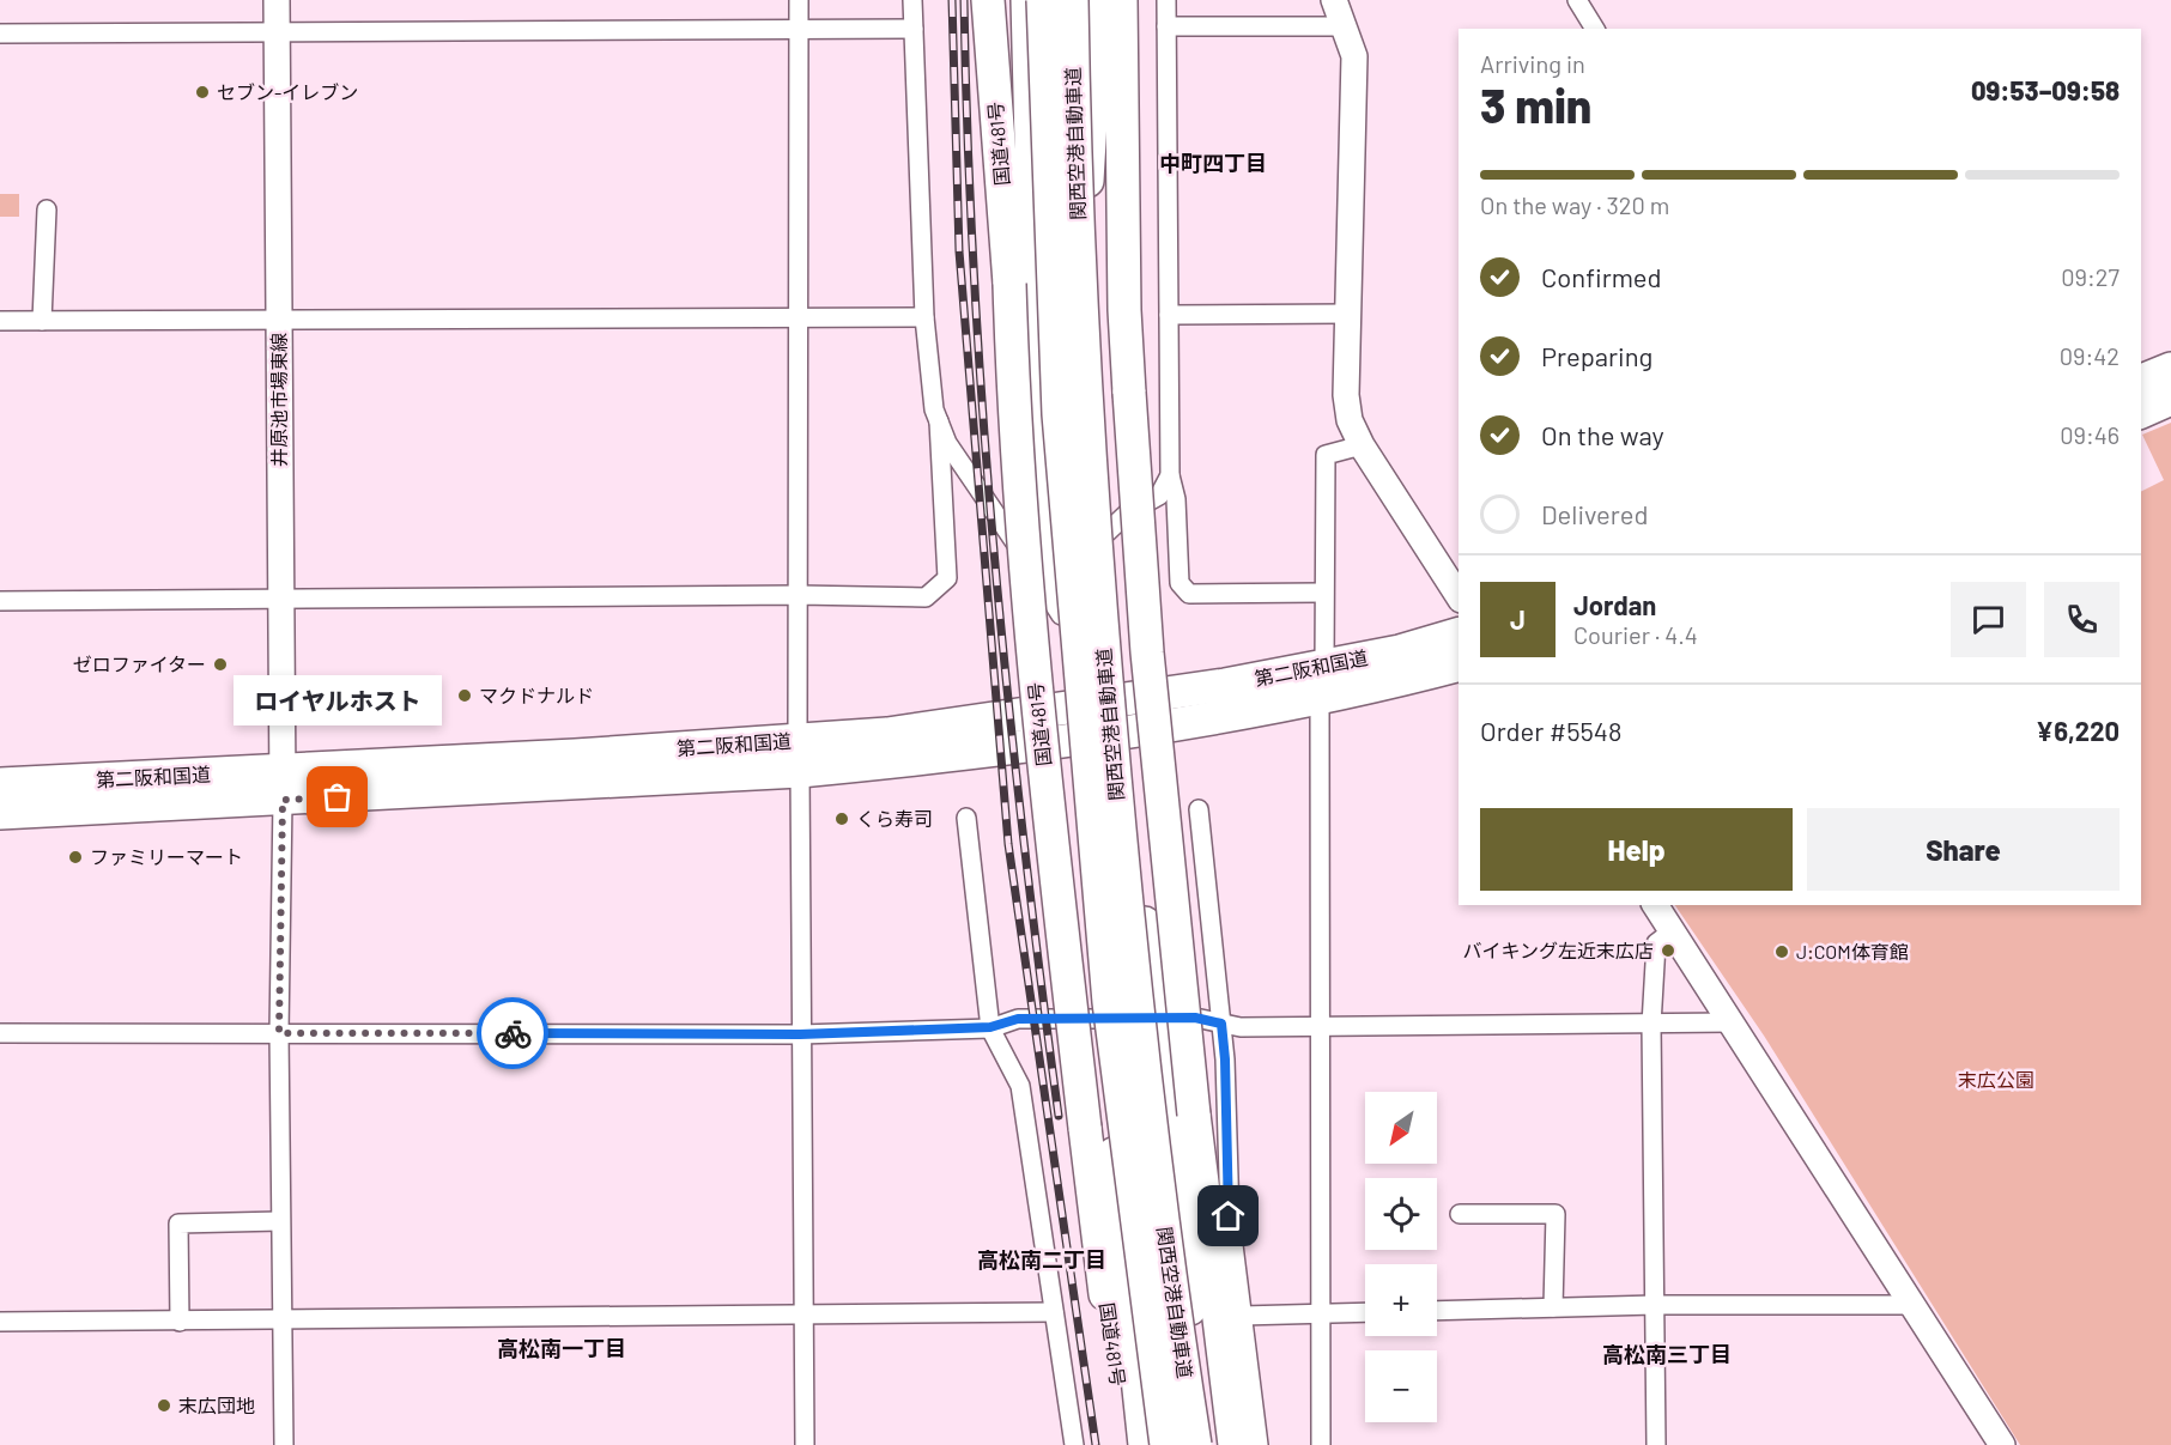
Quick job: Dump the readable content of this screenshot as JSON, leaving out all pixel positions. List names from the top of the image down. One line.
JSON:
{"streets":{"highway":["国道481号","関西空港自動車道","第二阪和国道"],"street":["井原池市場東線"]},"crossings":[["井原池市場東線","第二阪和国道"]],"districts":["中町四丁目","高松南二丁目","高松南一丁目","高松南三丁目"],"parks":["末広公園"],"places":["セブン-イレブン","ゼロファイター","マクドナルド","ロイヤルホスト","くら寿司","ファミリーマート","バイキング左近末広店","J:COM体育館","末広団地"],"north":"bottom left","page":{"heading":["3 min","Arriving in","09:53–09:58"],"panel":["Jordan","Courier · 4.4","Order #5548","¥6,220"],"bar":"On the way · 320 m","list":[["Confirmed","09:27"],["Preparing","09:42"],["On the way","09:46"],"Delivered"],"round":"J","bubble":"ロイヤルホスト","buttons":["Help","Share"],"map_buttons":["+","−"]}}
